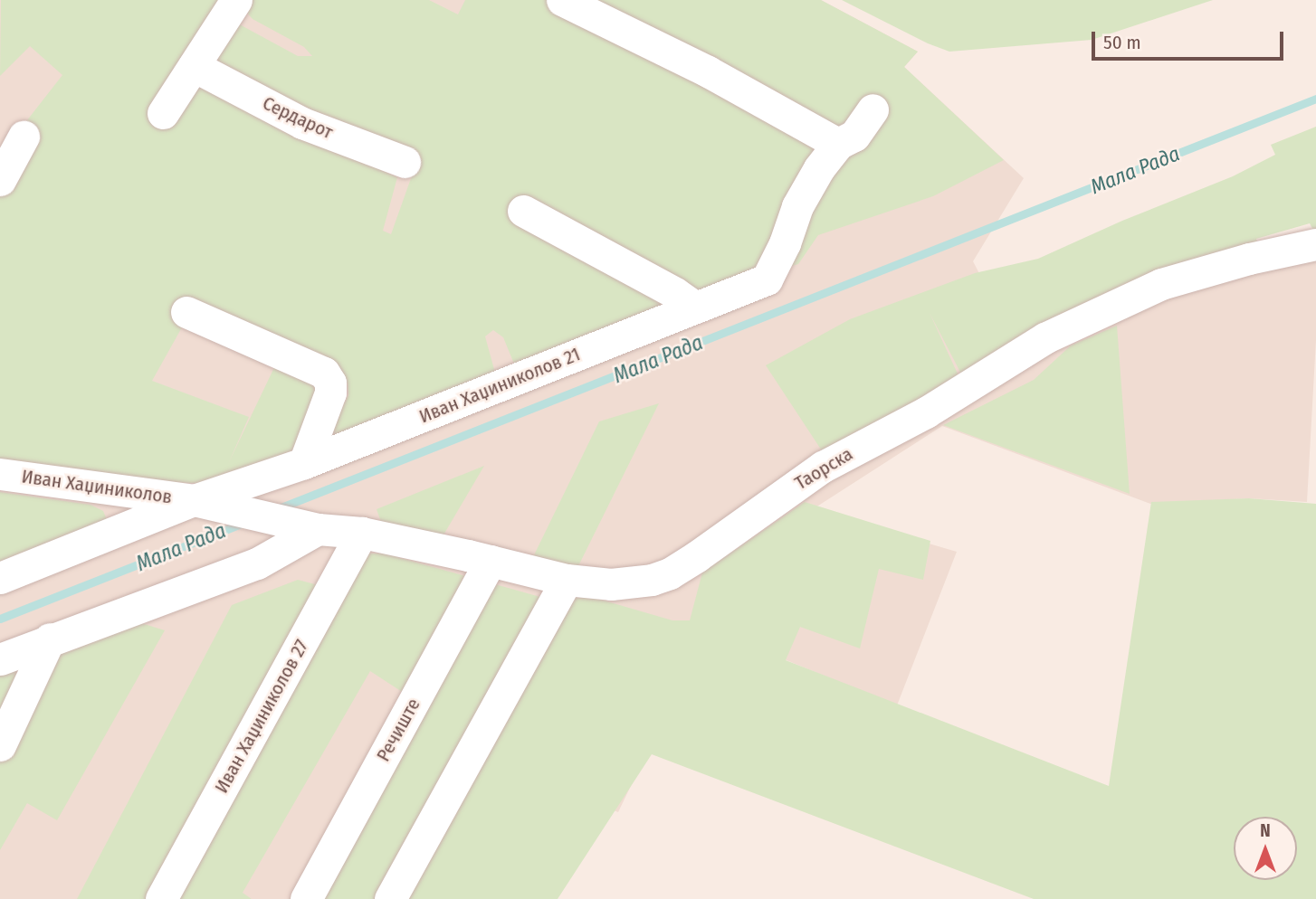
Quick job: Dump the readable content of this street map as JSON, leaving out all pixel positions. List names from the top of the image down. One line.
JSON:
{"streets":{"street":["Сердарот","Иван Хаџиниколов 21","Таорска","Иван Хаџиниколов","Иван Хаџиниколов 27","Речиште"]},"crossings":[["Иван Хаџиниколов 21","Иван Хаџиниколов"],["Таорска","Иван Хаџиниколов"],["Таорска","Иван Хаџиниколов 27"],["Таорска","Речиште"]],"water":["Мала Рада"],"scale_bar":"50 m","north":"top"}
